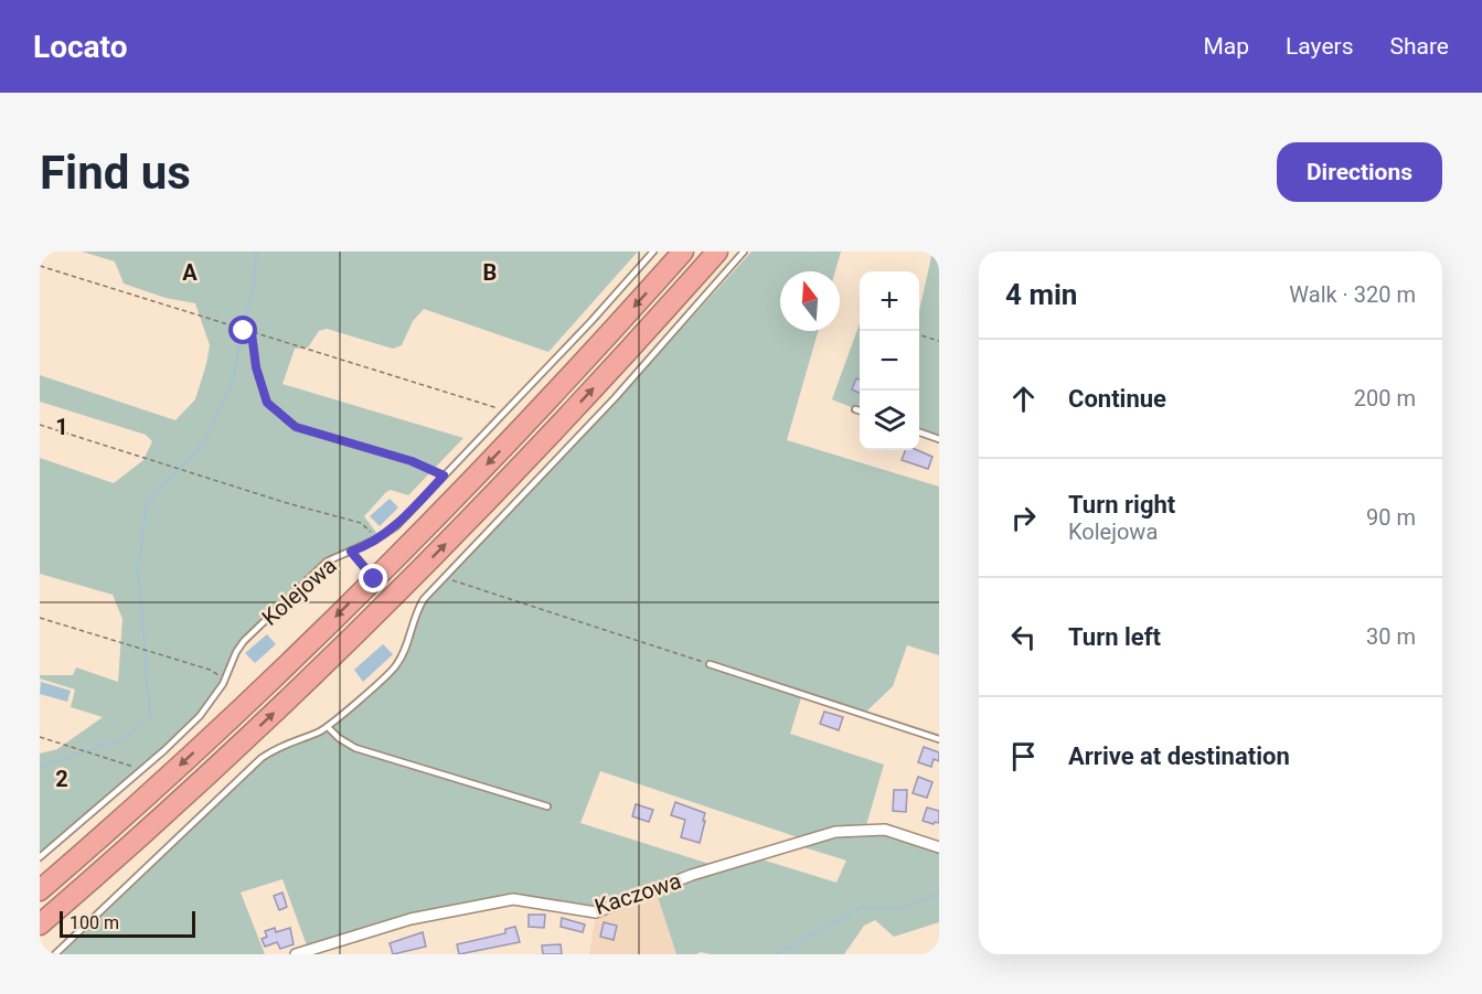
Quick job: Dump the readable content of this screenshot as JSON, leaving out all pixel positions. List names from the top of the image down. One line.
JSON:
{"streets":{"street":["Kaczowa"],"lane":["Kolejowa"]},"scale_bar":"100 m","north":"top","page":{"header":"Locato","nav":["Map","Layers","Share"],"buttons":"Directions","title":"Find us","heading":["4 min","Walk · 320 m"],"map_buttons":["+","−"],"list":[["Continue","200 m"],["Turn right","Kolejowa","90 m"],["Turn left","30 m"],"Arrive at destination"],"scale":"100 m"},"grid":{"columns":["A","B"],"rows":["1","2"]}}
